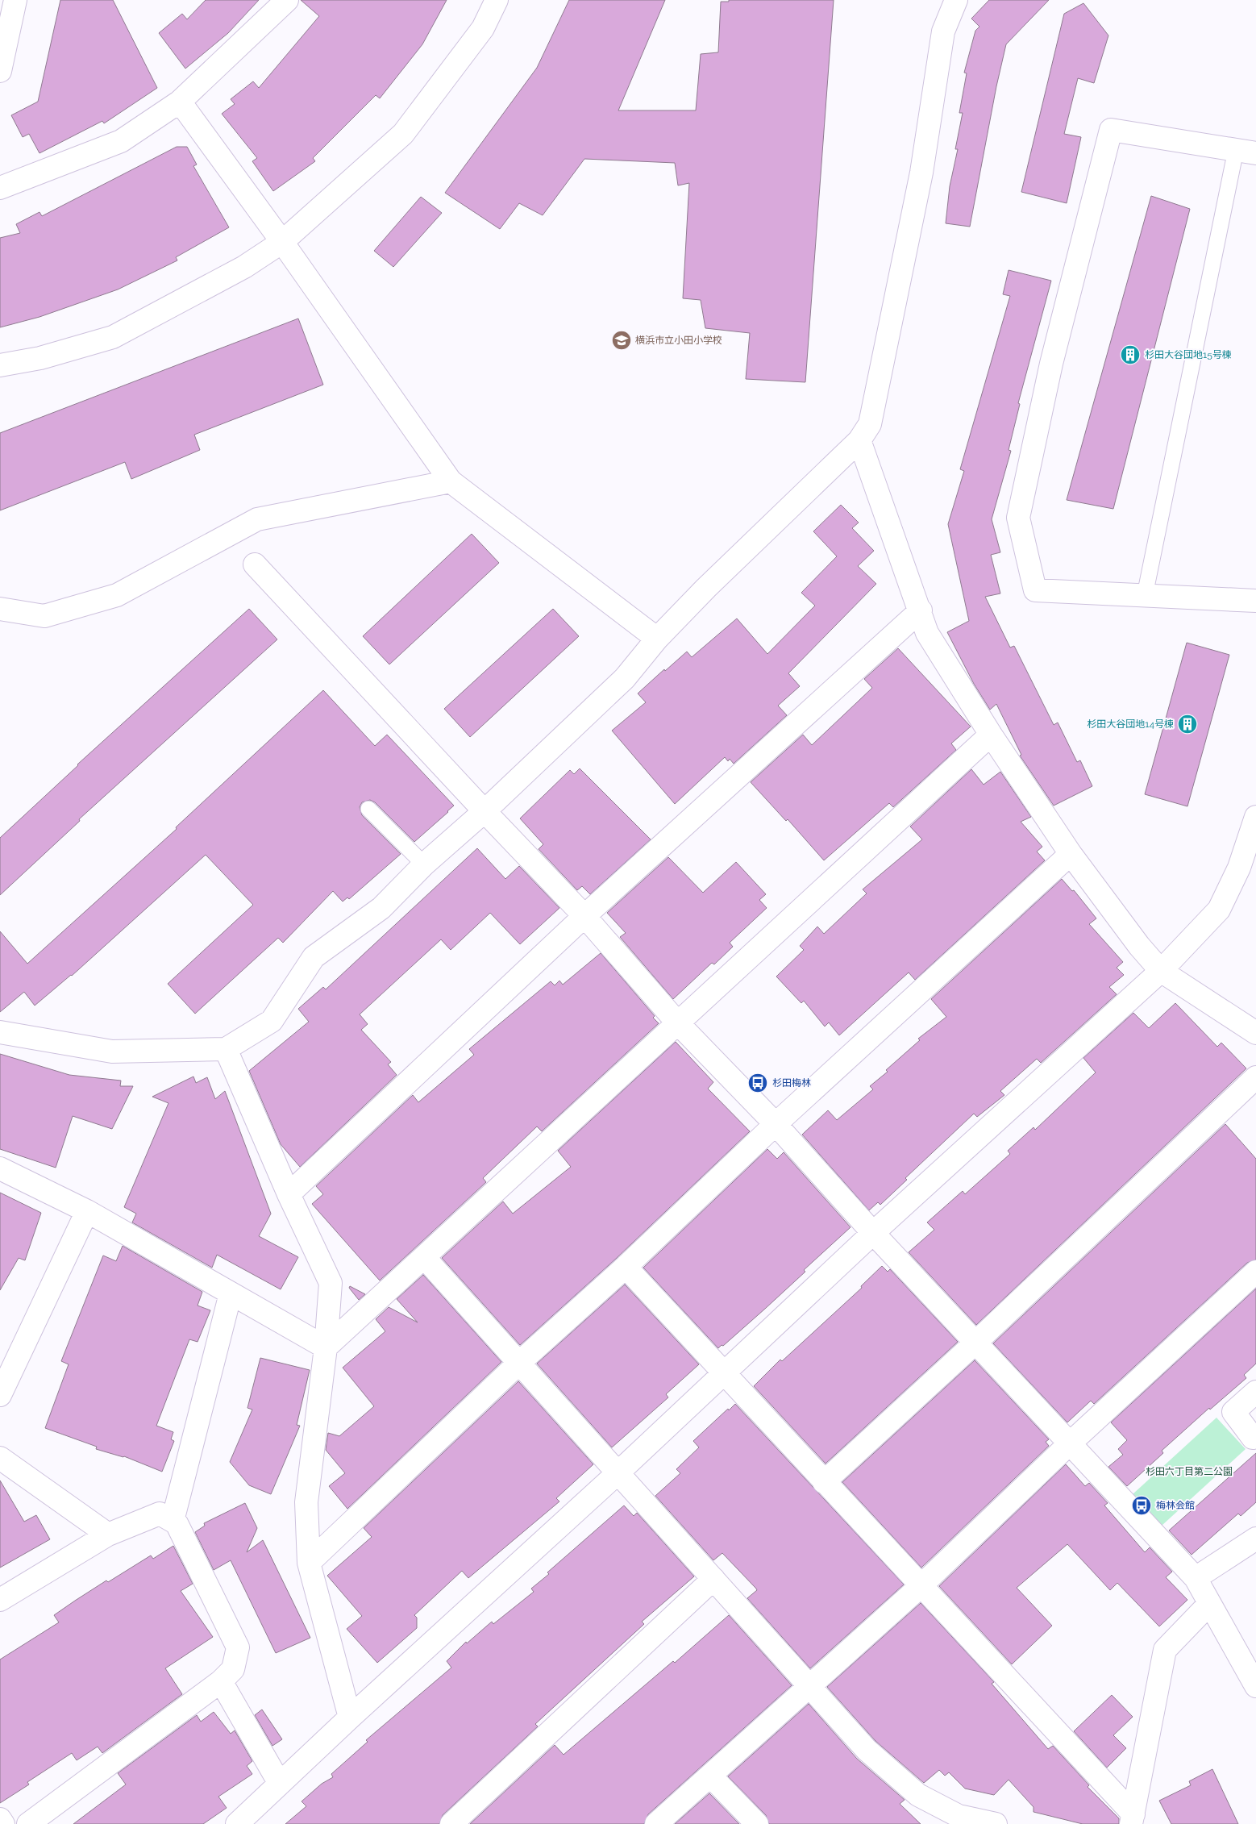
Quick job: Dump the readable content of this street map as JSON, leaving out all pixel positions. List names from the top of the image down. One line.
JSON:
{"parks":["杉田六丁目第二公園"],"places":{"school or university":["横浜市立小田小学校"],"building":["杉田大谷団地15号棟","杉田大谷団地14号棟"],"bus stop":["杉田梅林","梅林会館"]}}
